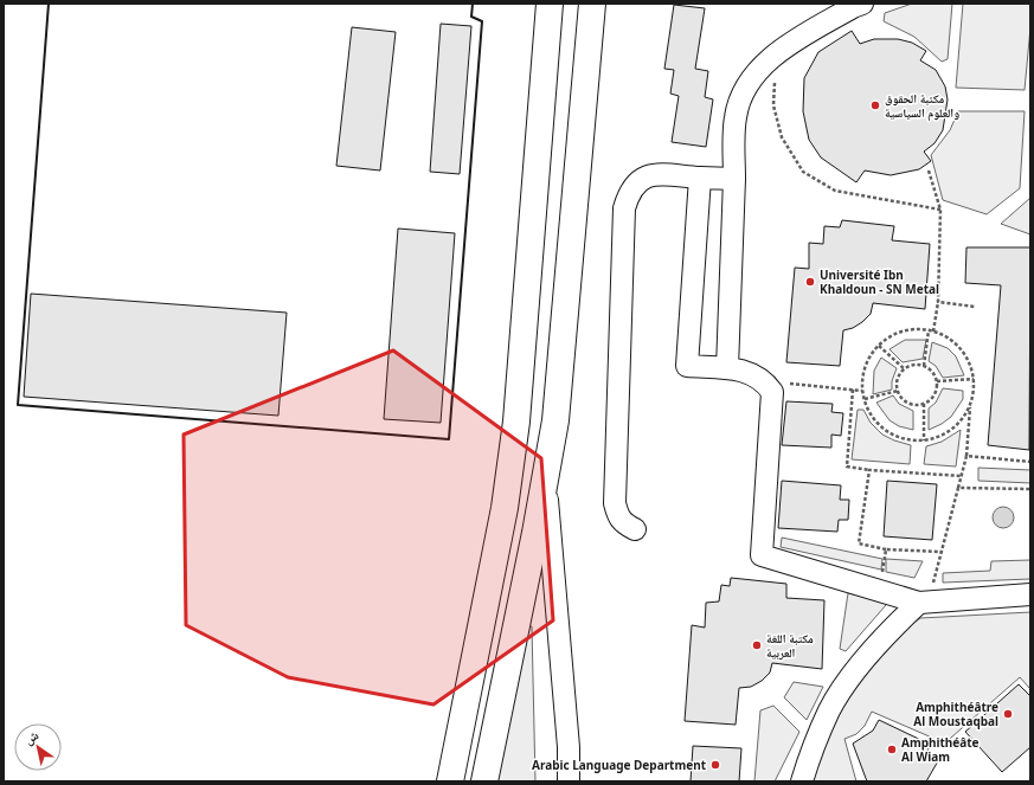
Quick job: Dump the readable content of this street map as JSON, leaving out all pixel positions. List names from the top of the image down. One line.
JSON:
{"places":["مكتبة الحقوق والعلوم السياسية","Université Ibn Khaldoun - SN Metal","مكتبة اللغة العربية","Amphithéâtre Al Moustaqbal","Amphithéâte Al Wiam","Arabic Language Department"],"north":"top left"}
